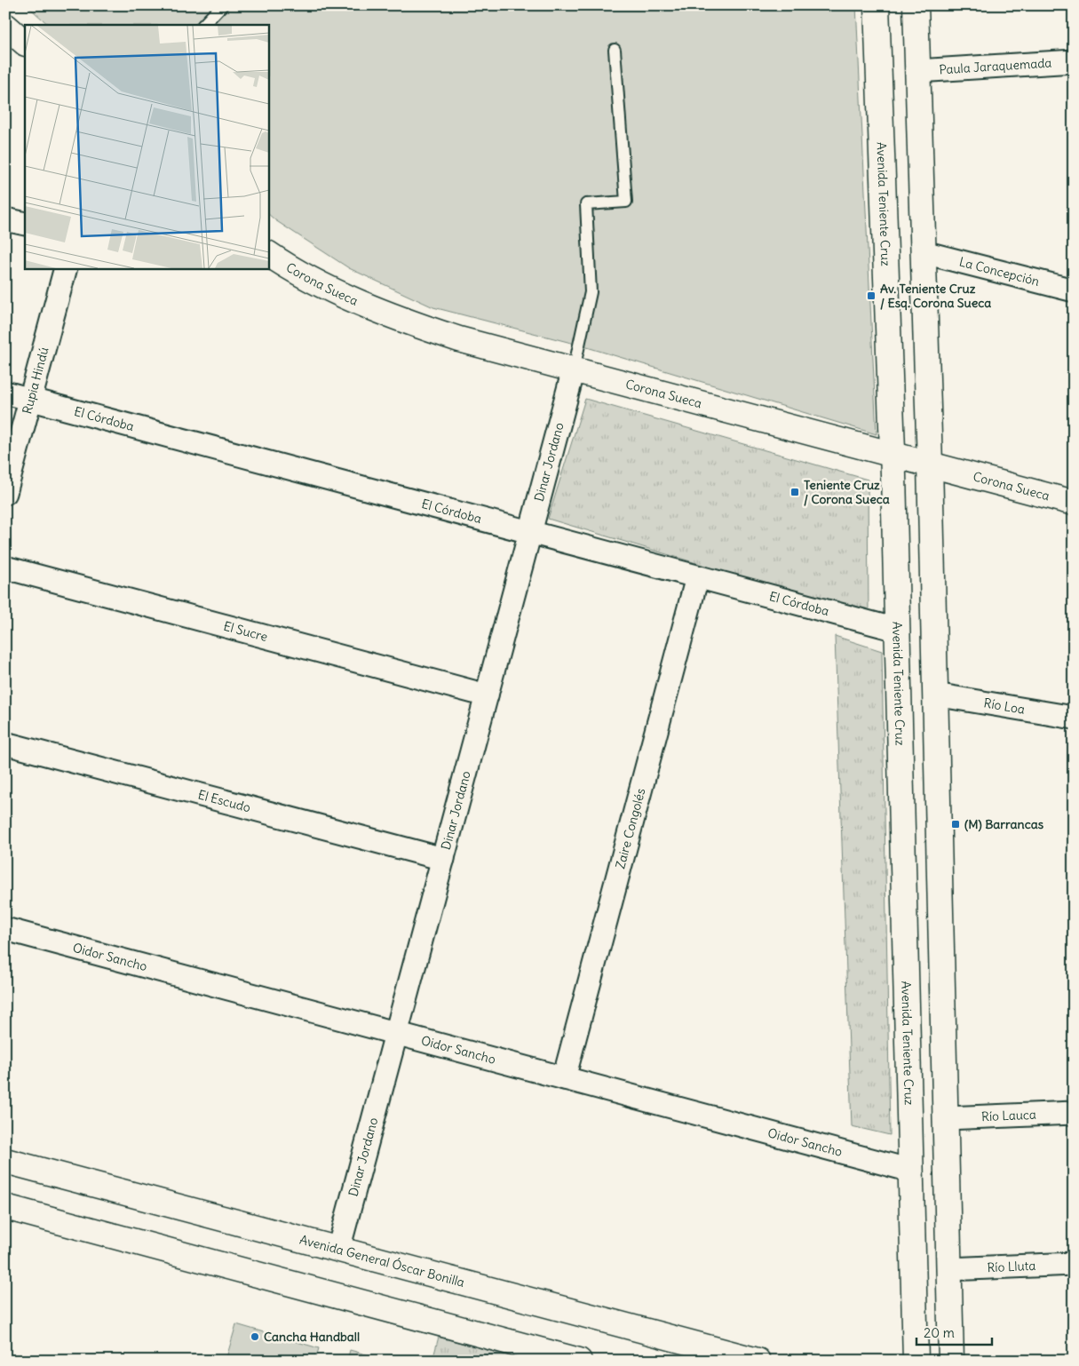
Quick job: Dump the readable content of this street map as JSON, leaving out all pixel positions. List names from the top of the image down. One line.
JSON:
{"streets":{"main road":["Avenida Teniente Cruz","Corona Sueca","Avenida General Óscar Bonilla"],"street":["Paula Jaraquemada","La Concepción","Rupia Hindú","El Córdoba","Dinar Jordano","El Sucre","Río Loa","El Escudo","Zaire Congolés","Oidor Sancho","Río Lauca","Río Lluta"]},"crossings":[["Avenida Teniente Cruz","Corona Sueca"],["Avenida Teniente Cruz","El Córdoba"],["Avenida Teniente Cruz","Oidor Sancho"],["Corona Sueca","Dinar Jordano"],["Rupia Hindú","El Córdoba"],["El Córdoba","Dinar Jordano"],["El Córdoba","Zaire Congolés"],["Dinar Jordano","El Sucre"],["Dinar Jordano","El Escudo"],["Dinar Jordano","Oidor Sancho"],["Dinar Jordano","Avenida General Óscar Bonilla"],["Zaire Congolés","Oidor Sancho"]],"places":{"transit":["Av. Teniente Cruz / Esq. Corona Sueca","Teniente Cruz / Corona Sueca","(M) Barrancas"],"other":["Cancha Handball"]},"scale_bar":"20 m"}
